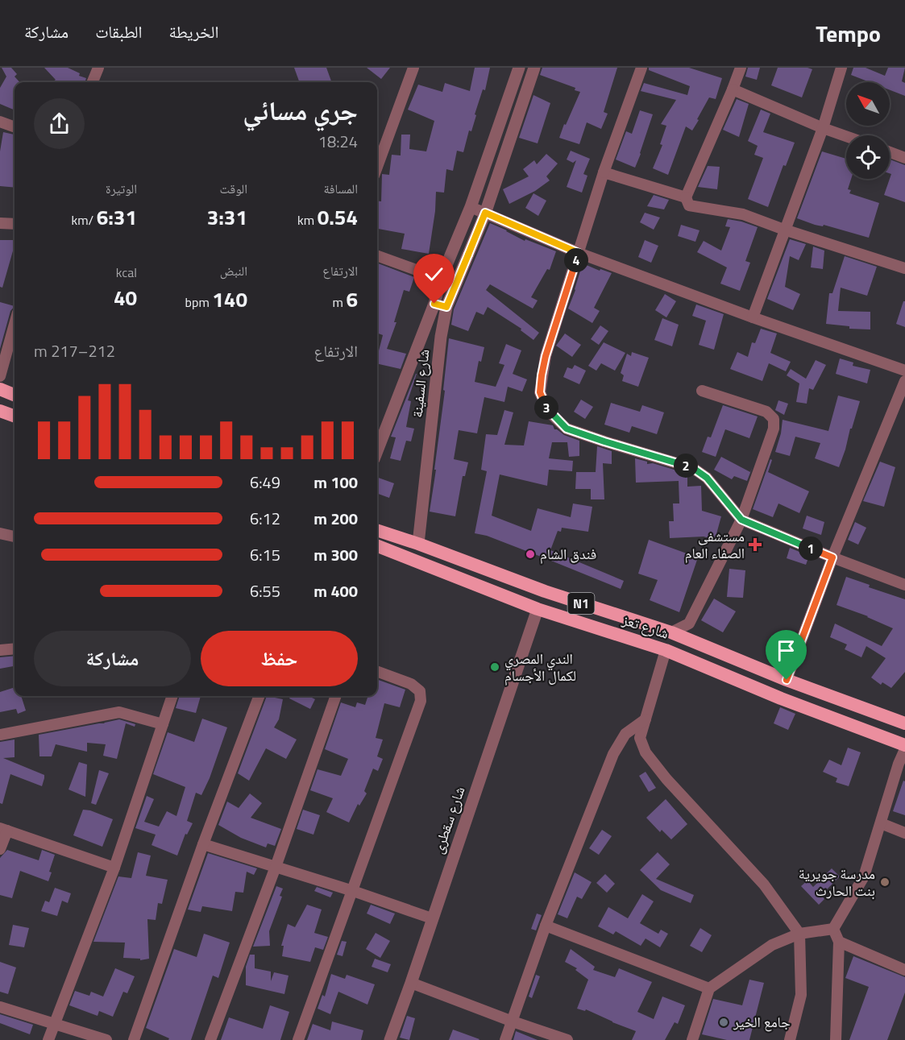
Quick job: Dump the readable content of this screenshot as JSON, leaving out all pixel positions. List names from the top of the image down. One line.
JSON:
{"streets":{"highway":["N1","شارع تعز"],"street":["شارع السفينة","شارع سقطرى"]},"crossings":[["شارع السفينة","شارع تعز"],["شارع تعز","شارع سقطرى"]],"places":{"health":["مستشفى الصفاء العام"],"other":["فندق الشام","الندي المصري لكمال الأجسام","مدرسة جويرية بنت الحارث","جامع الخير"]},"north":"top left","page":{"header":"Tempo","nav":["الخريطة","الطبقات","مشاركة"],"heading":["جري مسائي","18:24"],"stats":[["المسافة","0.54 km"],["الوقت","3:31"],["الوتيرة","6:31 /km"],["الارتفاع","6 m"],["النبض","140 bpm"],["kcal","40"]],"pins":["4","3","2","1"],"chart":["الارتفاع","212–217 m"],"list":[{"name":"100 m","note":"6:49"},{"name":"200 m","note":"6:12"},{"name":"300 m","note":"6:15"},{"name":"400 m","note":"6:55"}],"buttons":["حفظ","مشاركة"]}}
